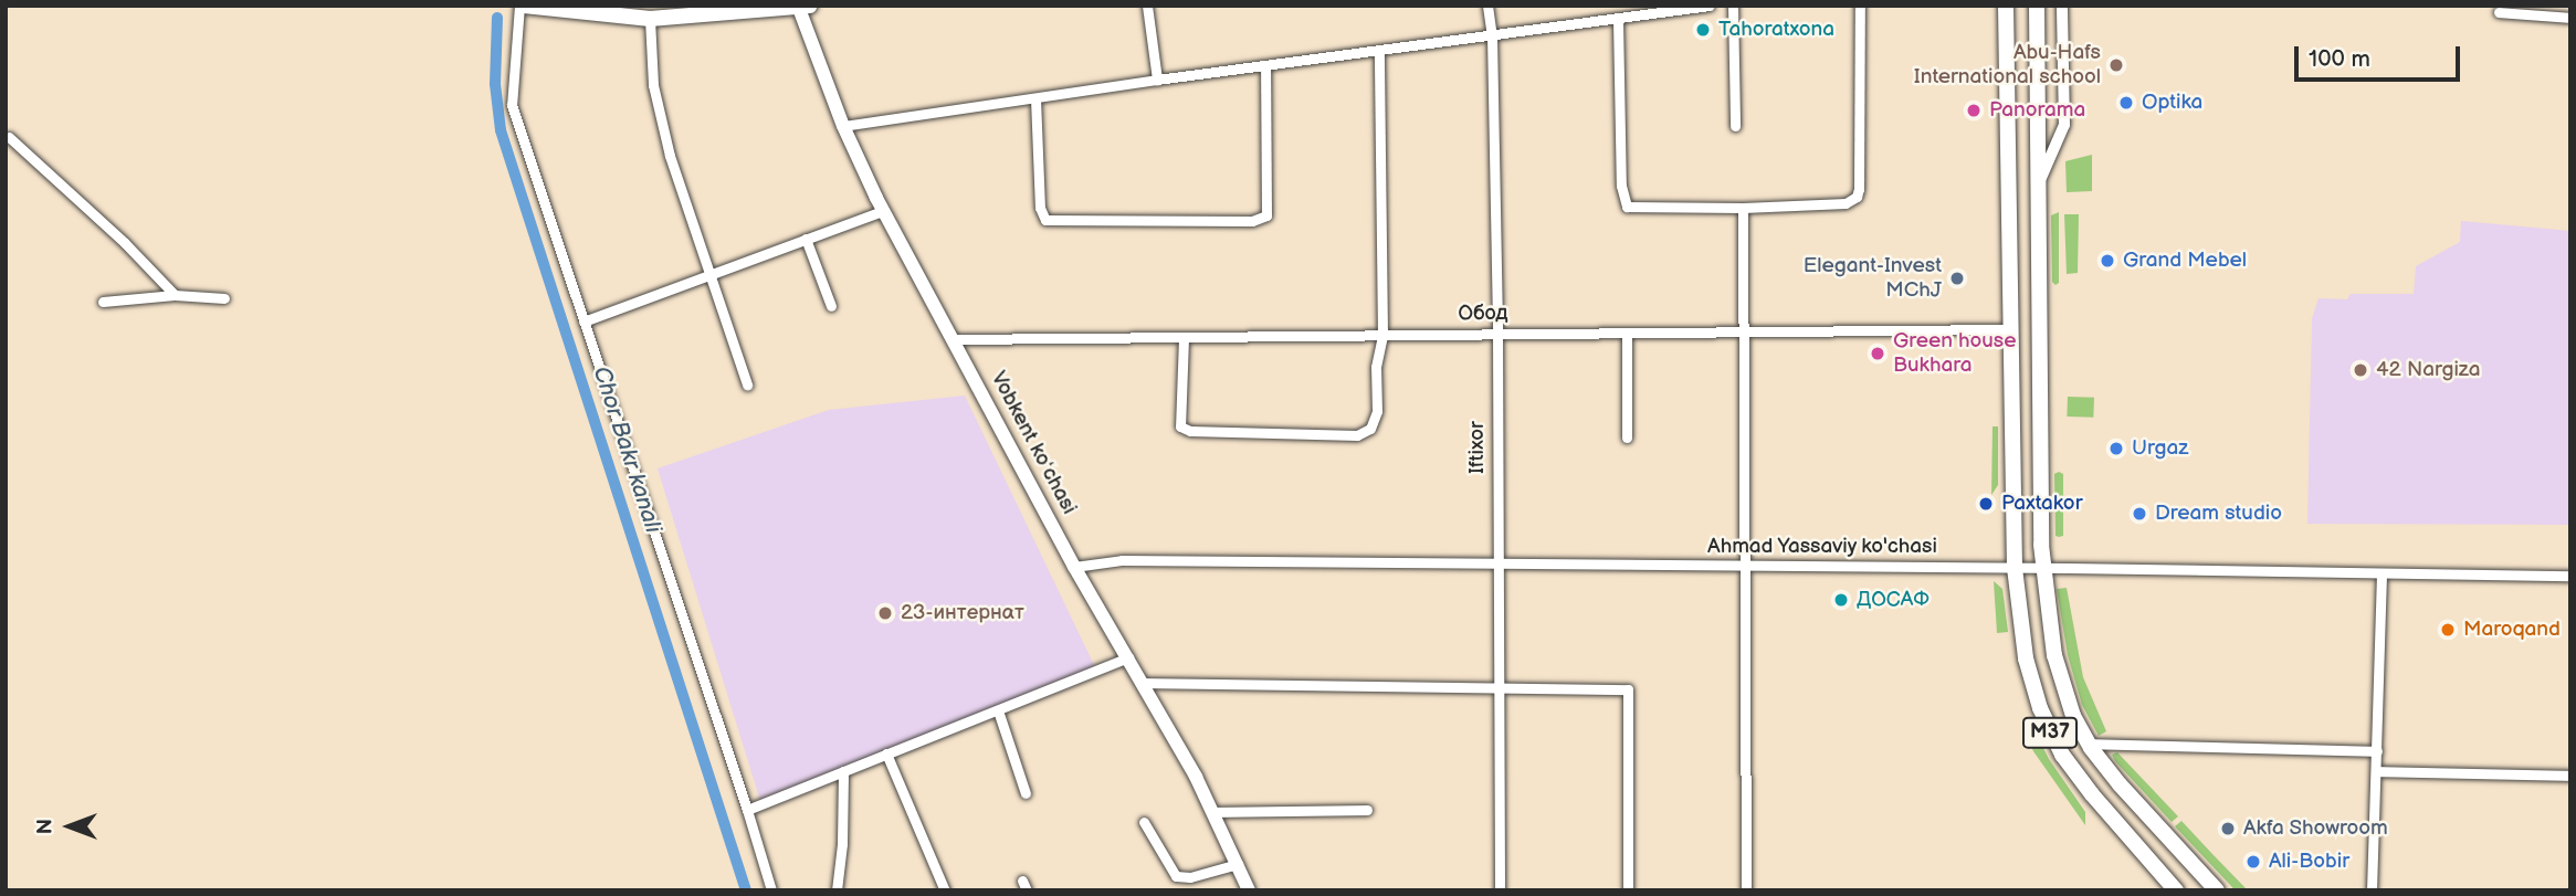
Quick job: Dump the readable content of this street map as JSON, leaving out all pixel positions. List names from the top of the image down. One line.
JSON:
{"streets":{"main road":["Vobkent koʻchasi","M37"],"street":["Обод","Iftixor","Ahmad Yassaviy ko'chasi"]},"crossings":[["Обод","Vobkent koʻchasi"],["Обод","Iftixor"],["Обод","M37"],["Vobkent koʻchasi","Ahmad Yassaviy ko'chasi"],["Iftixor","Ahmad Yassaviy ko'chasi"],["Ahmad Yassaviy ko'chasi","M37"]],"water":["Chor Bakr kanali"],"places":["Tahoratxona","Abu-Hafs International school","Optika","Panorama","Grand Mebel","Elegant-Invest MChJ","Green house Bukhara","42 Nargiza","Urgaz","Paxtakor","Dream studio","ДОСАФ","23-интернат","Maroqand","Akfa Showroom","Ali-Bobir"],"scale_bar":"100 m","north":"left"}
